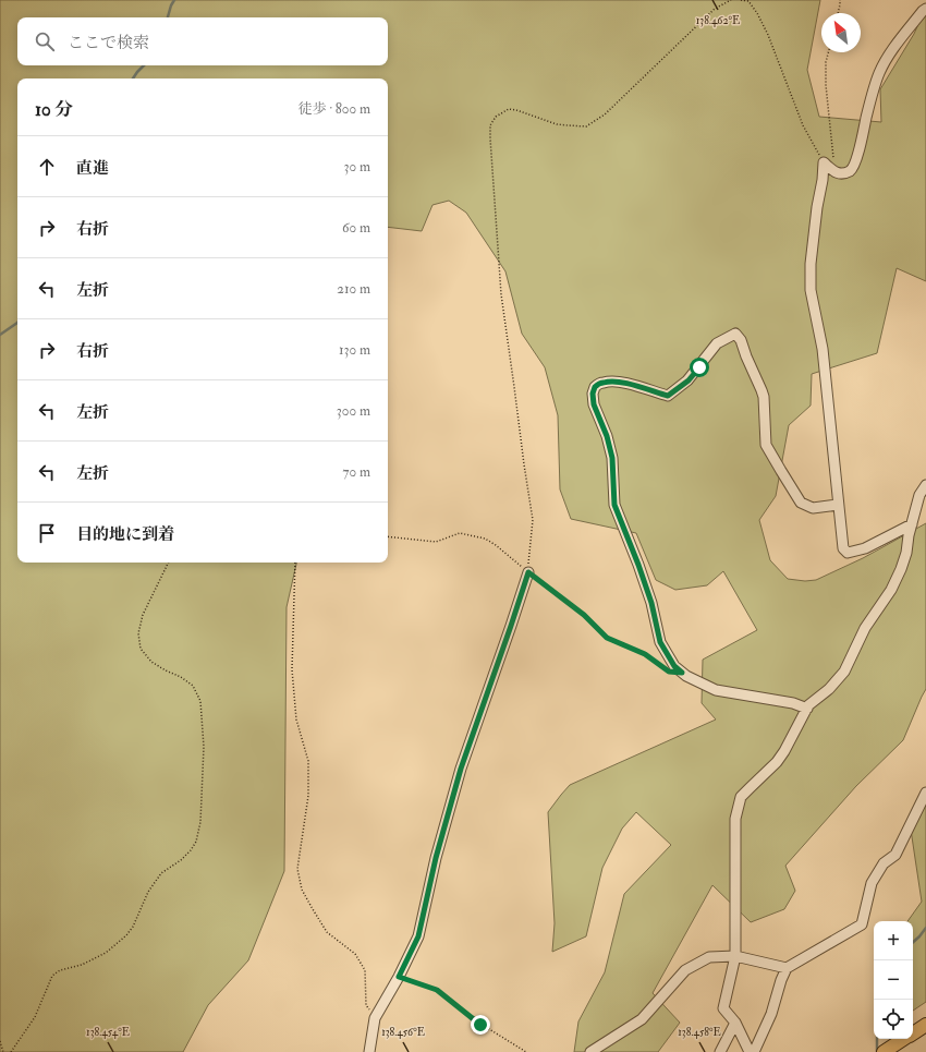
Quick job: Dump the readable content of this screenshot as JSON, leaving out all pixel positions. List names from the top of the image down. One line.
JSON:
{"north":"top left","page":{"search":"ここで検索","heading":["10 分","徒歩 · 800 m"],"list":[["直進","30 m"],["右折","60 m"],["左折","210 m"],["右折","130 m"],["左折","300 m"],["左折","70 m"],"目的地に到着"],"map_buttons":["+","−"]},"coordinates":["138.462°E","138.454°E","138.456°E","138.458°E"]}
